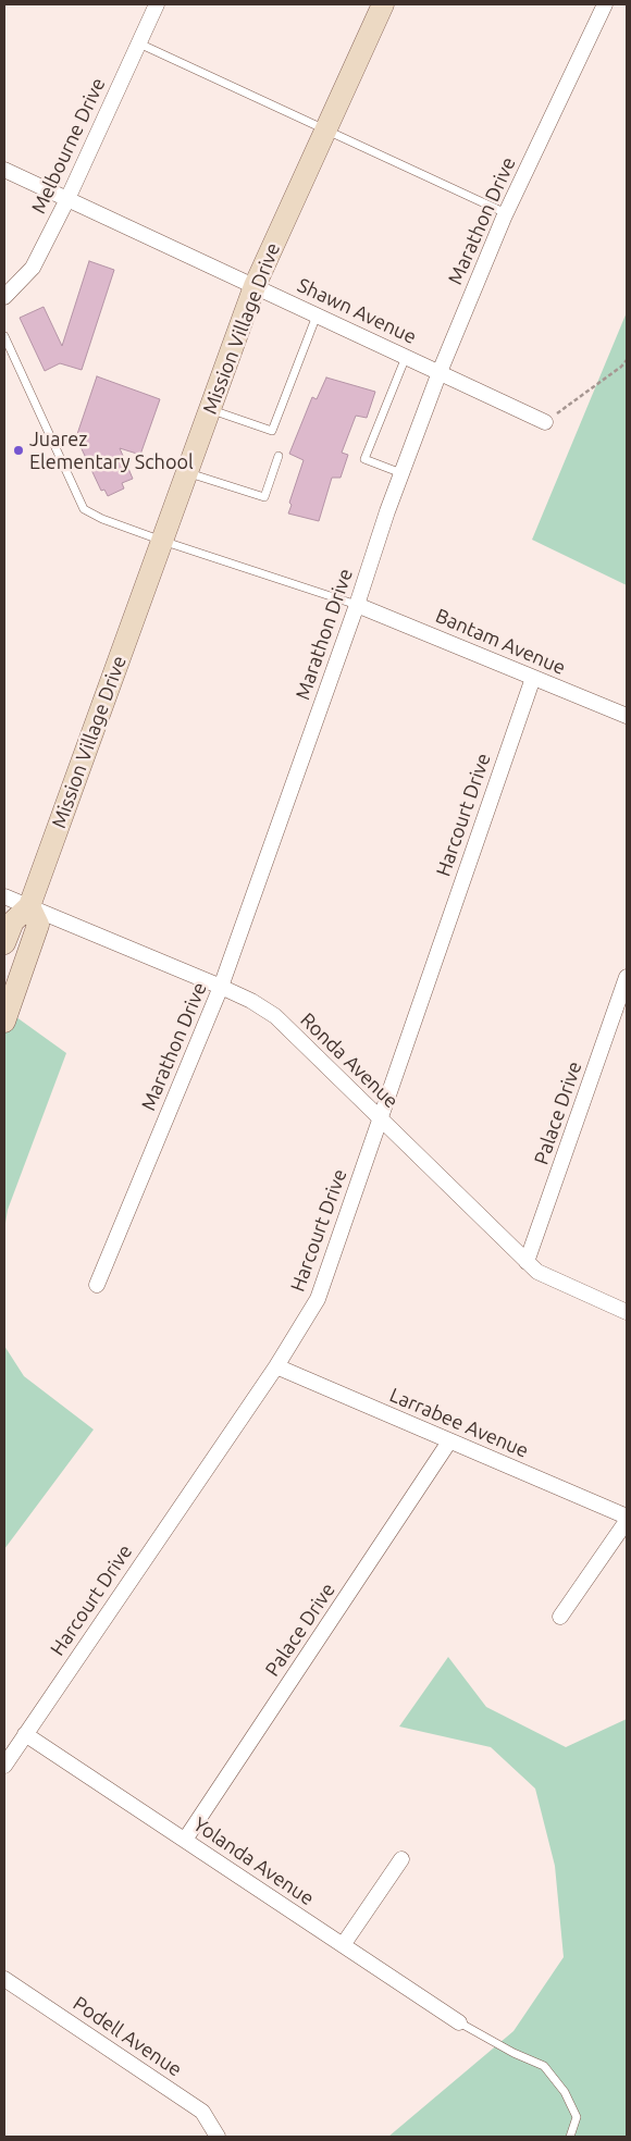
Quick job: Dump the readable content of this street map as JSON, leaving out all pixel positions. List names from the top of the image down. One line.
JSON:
{"streets":{"main road":["Mission Village Drive"],"street":["Melbourne Drive","Marathon Drive","Shawn Avenue","Bantam Avenue","Harcourt Drive","Ronda Avenue","Palace Drive","Larrabee Avenue","Yolanda Avenue","Podell Avenue"]},"crossings":[["Melbourne Drive","Shawn Avenue"],["Marathon Drive","Shawn Avenue"],["Marathon Drive","Bantam Avenue"],["Marathon Drive","Ronda Avenue"],["Shawn Avenue","Mission Village Drive"],["Mission Village Drive","Ronda Avenue"],["Bantam Avenue","Harcourt Drive"],["Harcourt Drive","Ronda Avenue"],["Harcourt Drive","Larrabee Avenue"],["Harcourt Drive","Yolanda Avenue"],["Ronda Avenue","Palace Drive"],["Palace Drive","Larrabee Avenue"],["Palace Drive","Yolanda Avenue"]],"places":["Juarez Elementary School"]}
